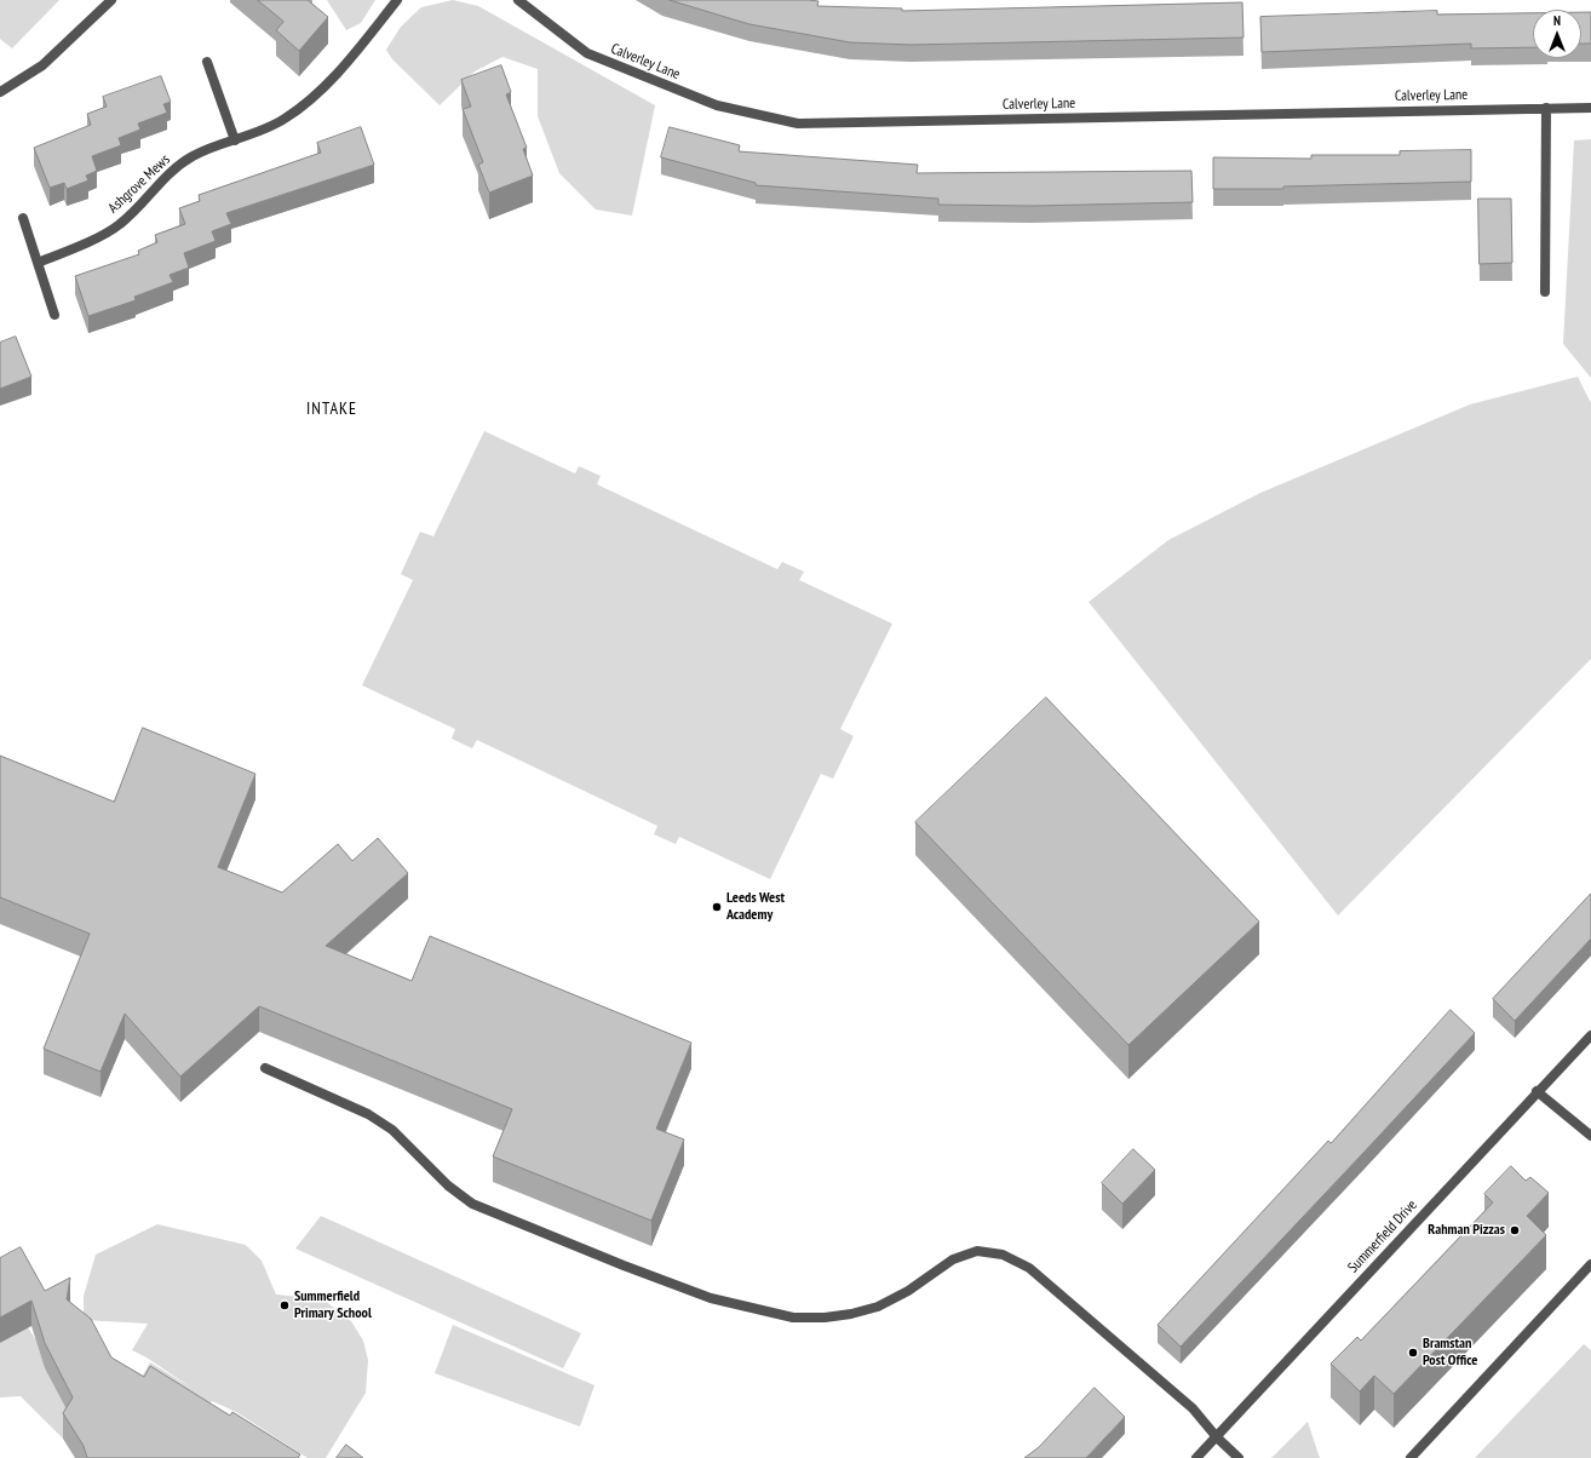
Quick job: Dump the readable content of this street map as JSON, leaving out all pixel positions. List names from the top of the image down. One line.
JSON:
{"streets":{"street":["Calverley Lane","Ashgrove Mews","Summerfield Drive"]},"districts":["INTAKE"],"places":["Leeds West Academy","Rahman Pizzas","Summerfield Primary School","Bramstan Post Office"],"north":"top"}
